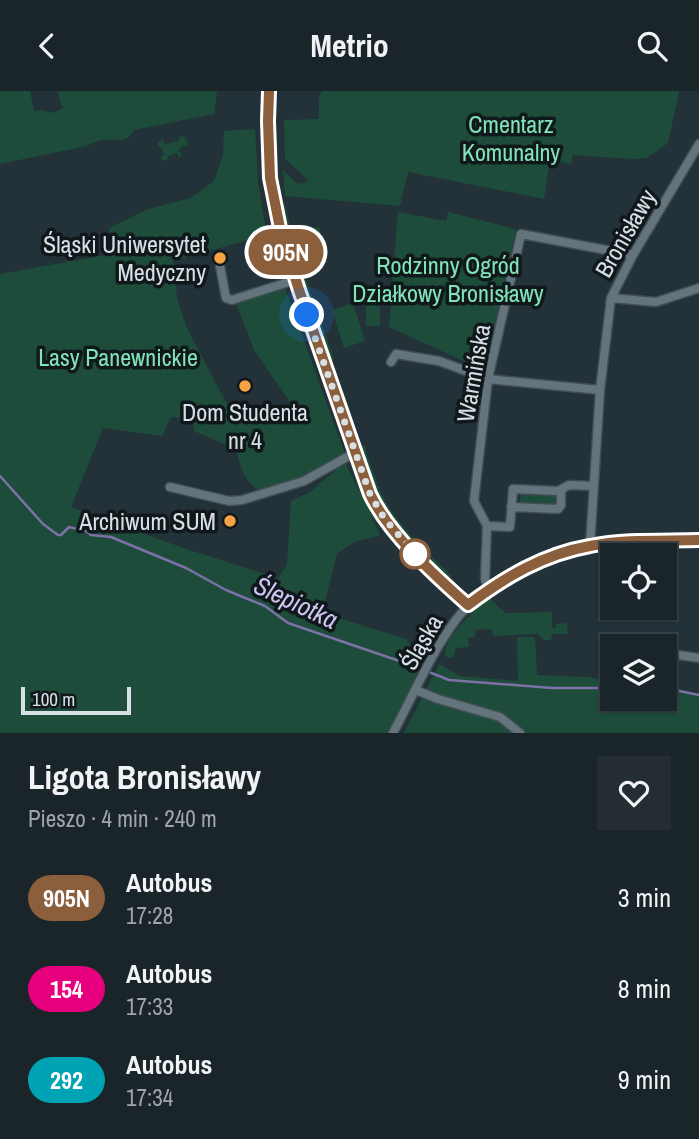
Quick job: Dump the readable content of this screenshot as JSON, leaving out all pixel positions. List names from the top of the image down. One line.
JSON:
{"streets":{"street":["Bronisławy","Warmińska","Śląska"]},"crossings":[["Bronisławy","Warmińska"],["Bronisławy","Śląska"],["Warmińska","Śląska"]],"water":["Ślepiotka"],"parks":["Cmentarz Komunalny","Rodzinny Ogród Działkowy Bronisławy","Lasy Panewnickie"],"places":["Śląski Uniwersytet Medyczny","Dom Studenta nr 4","Archiwum SUM"],"lines":["bus line 905N"],"scale_bar":"100 m","page":{"header":"Metrio","on_map":"905N","scale":"100 m","heading":["Ligota Bronisławy","Pieszo · 4 min · 240 m"],"list":[{"mark":"905N","name":"Autobus","note":"17:28","value":"3 min"},{"mark":"154","name":"Autobus","note":"17:33","value":"8 min"},{"mark":"292","name":"Autobus","note":"17:34","value":"9 min"}]}}
